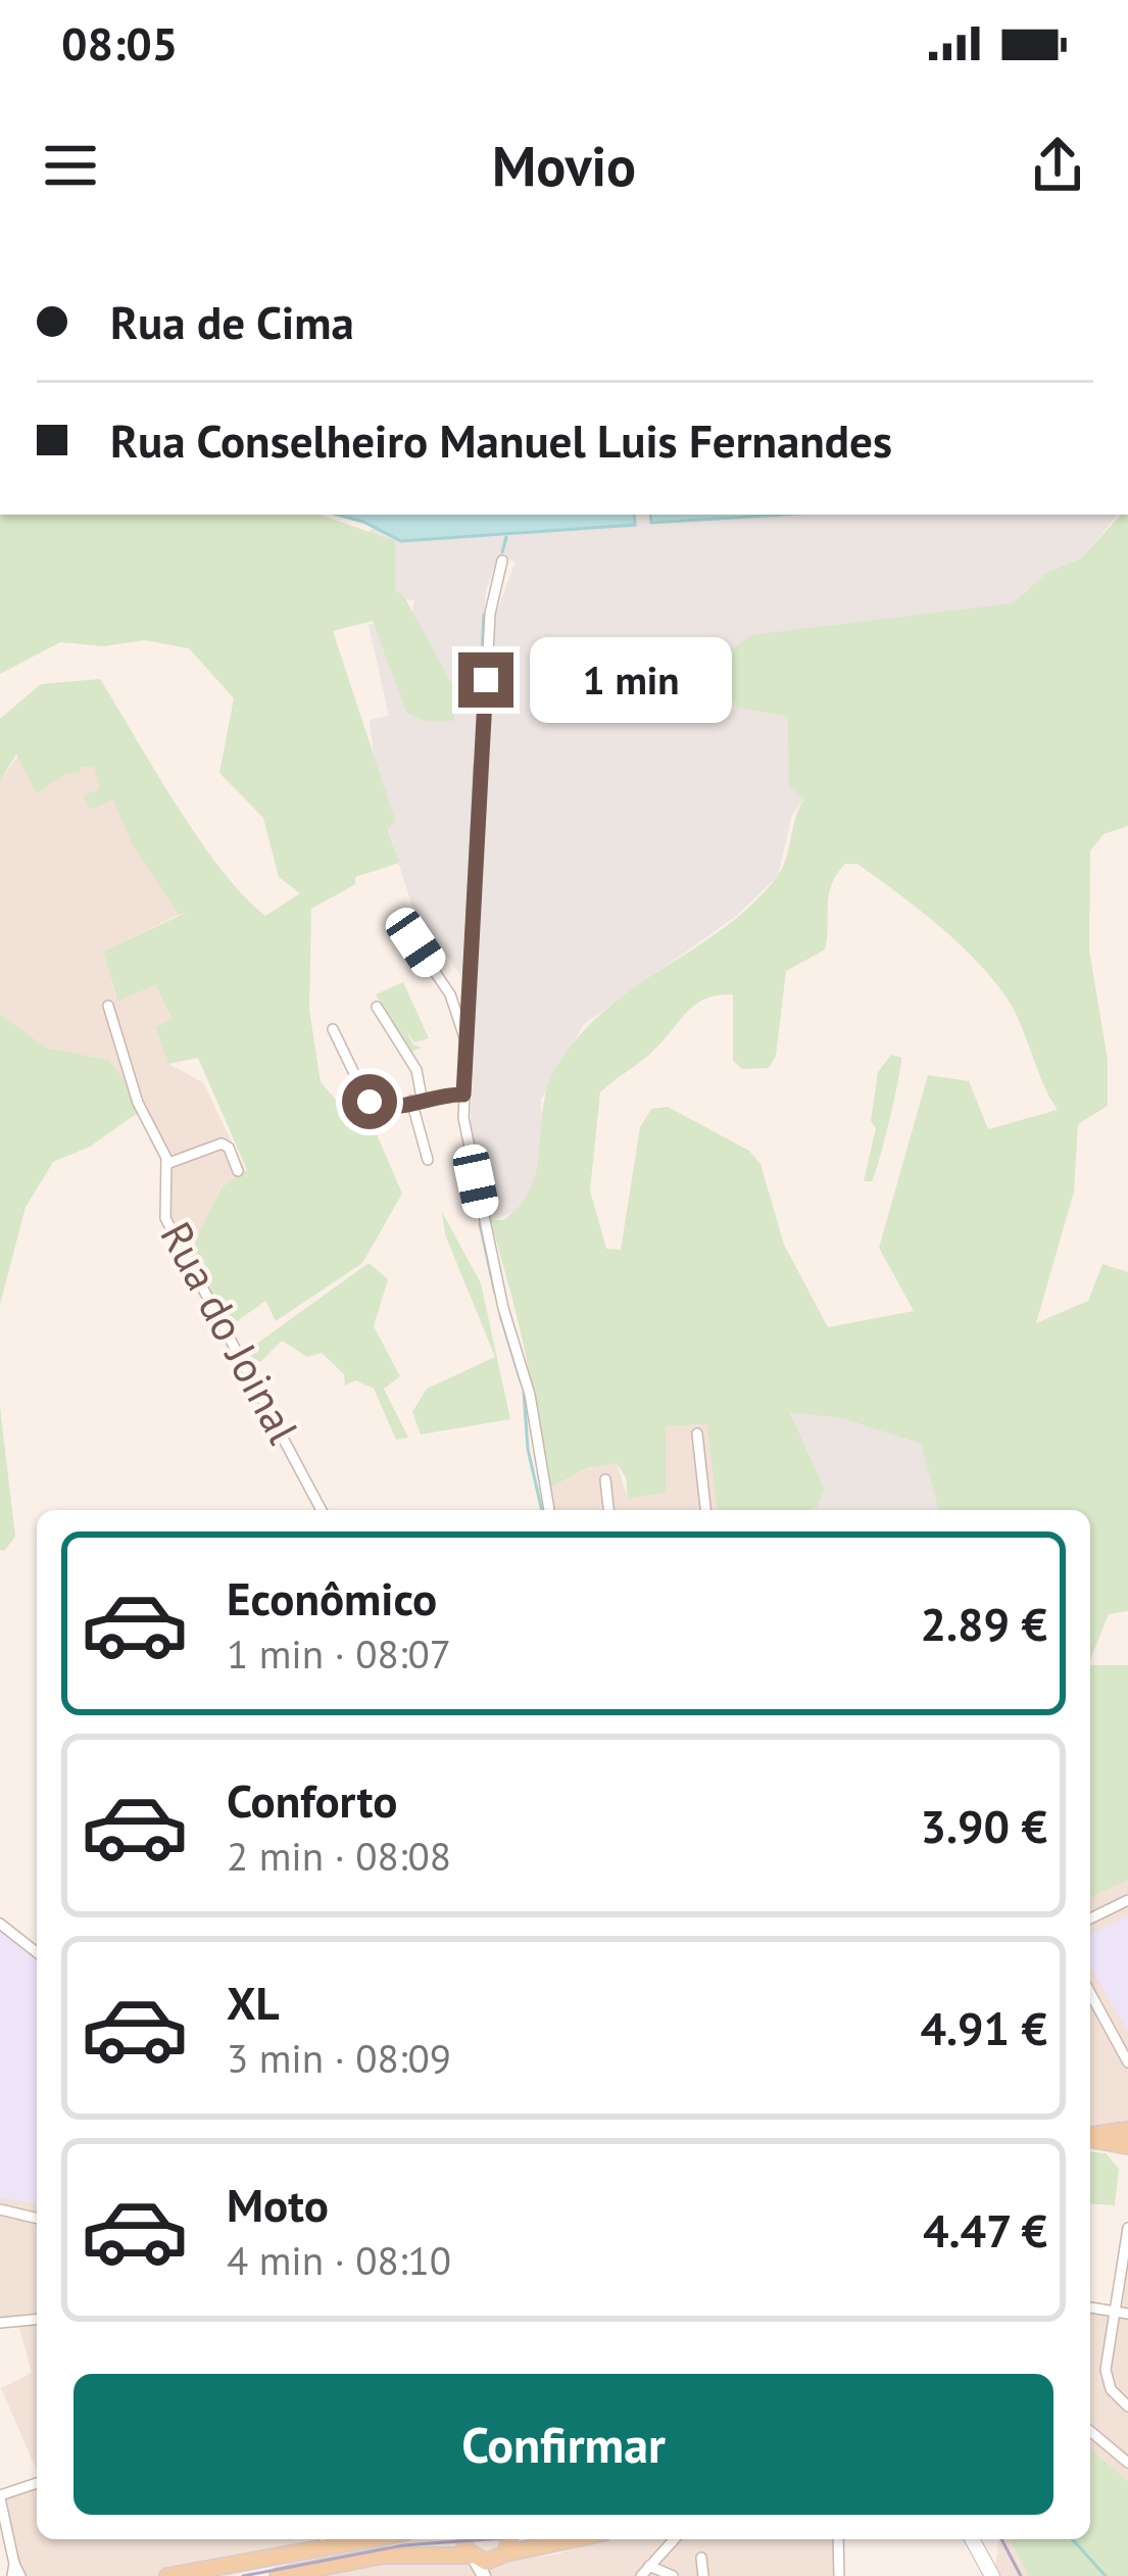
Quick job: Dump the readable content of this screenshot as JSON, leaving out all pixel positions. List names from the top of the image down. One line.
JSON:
{"streets":{"street":["Rua do Joinal"]},"page":{"status":"08:05","header":"Movio","banner":["Rua de Cima","Rua Conselheiro Manuel Luis Fernandes"],"bubble":"1 min","list":[{"name":"Econômico","note":"1 min · 08:07","value":"2.89 €"},{"name":"Conforto","note":"2 min · 08:08","value":"3.90 €"},{"name":"XL","note":"3 min · 08:09","value":"4.91 €"},{"name":"Moto","note":"4 min · 08:10","value":"4.47 €"}],"buttons":"Confirmar"}}
